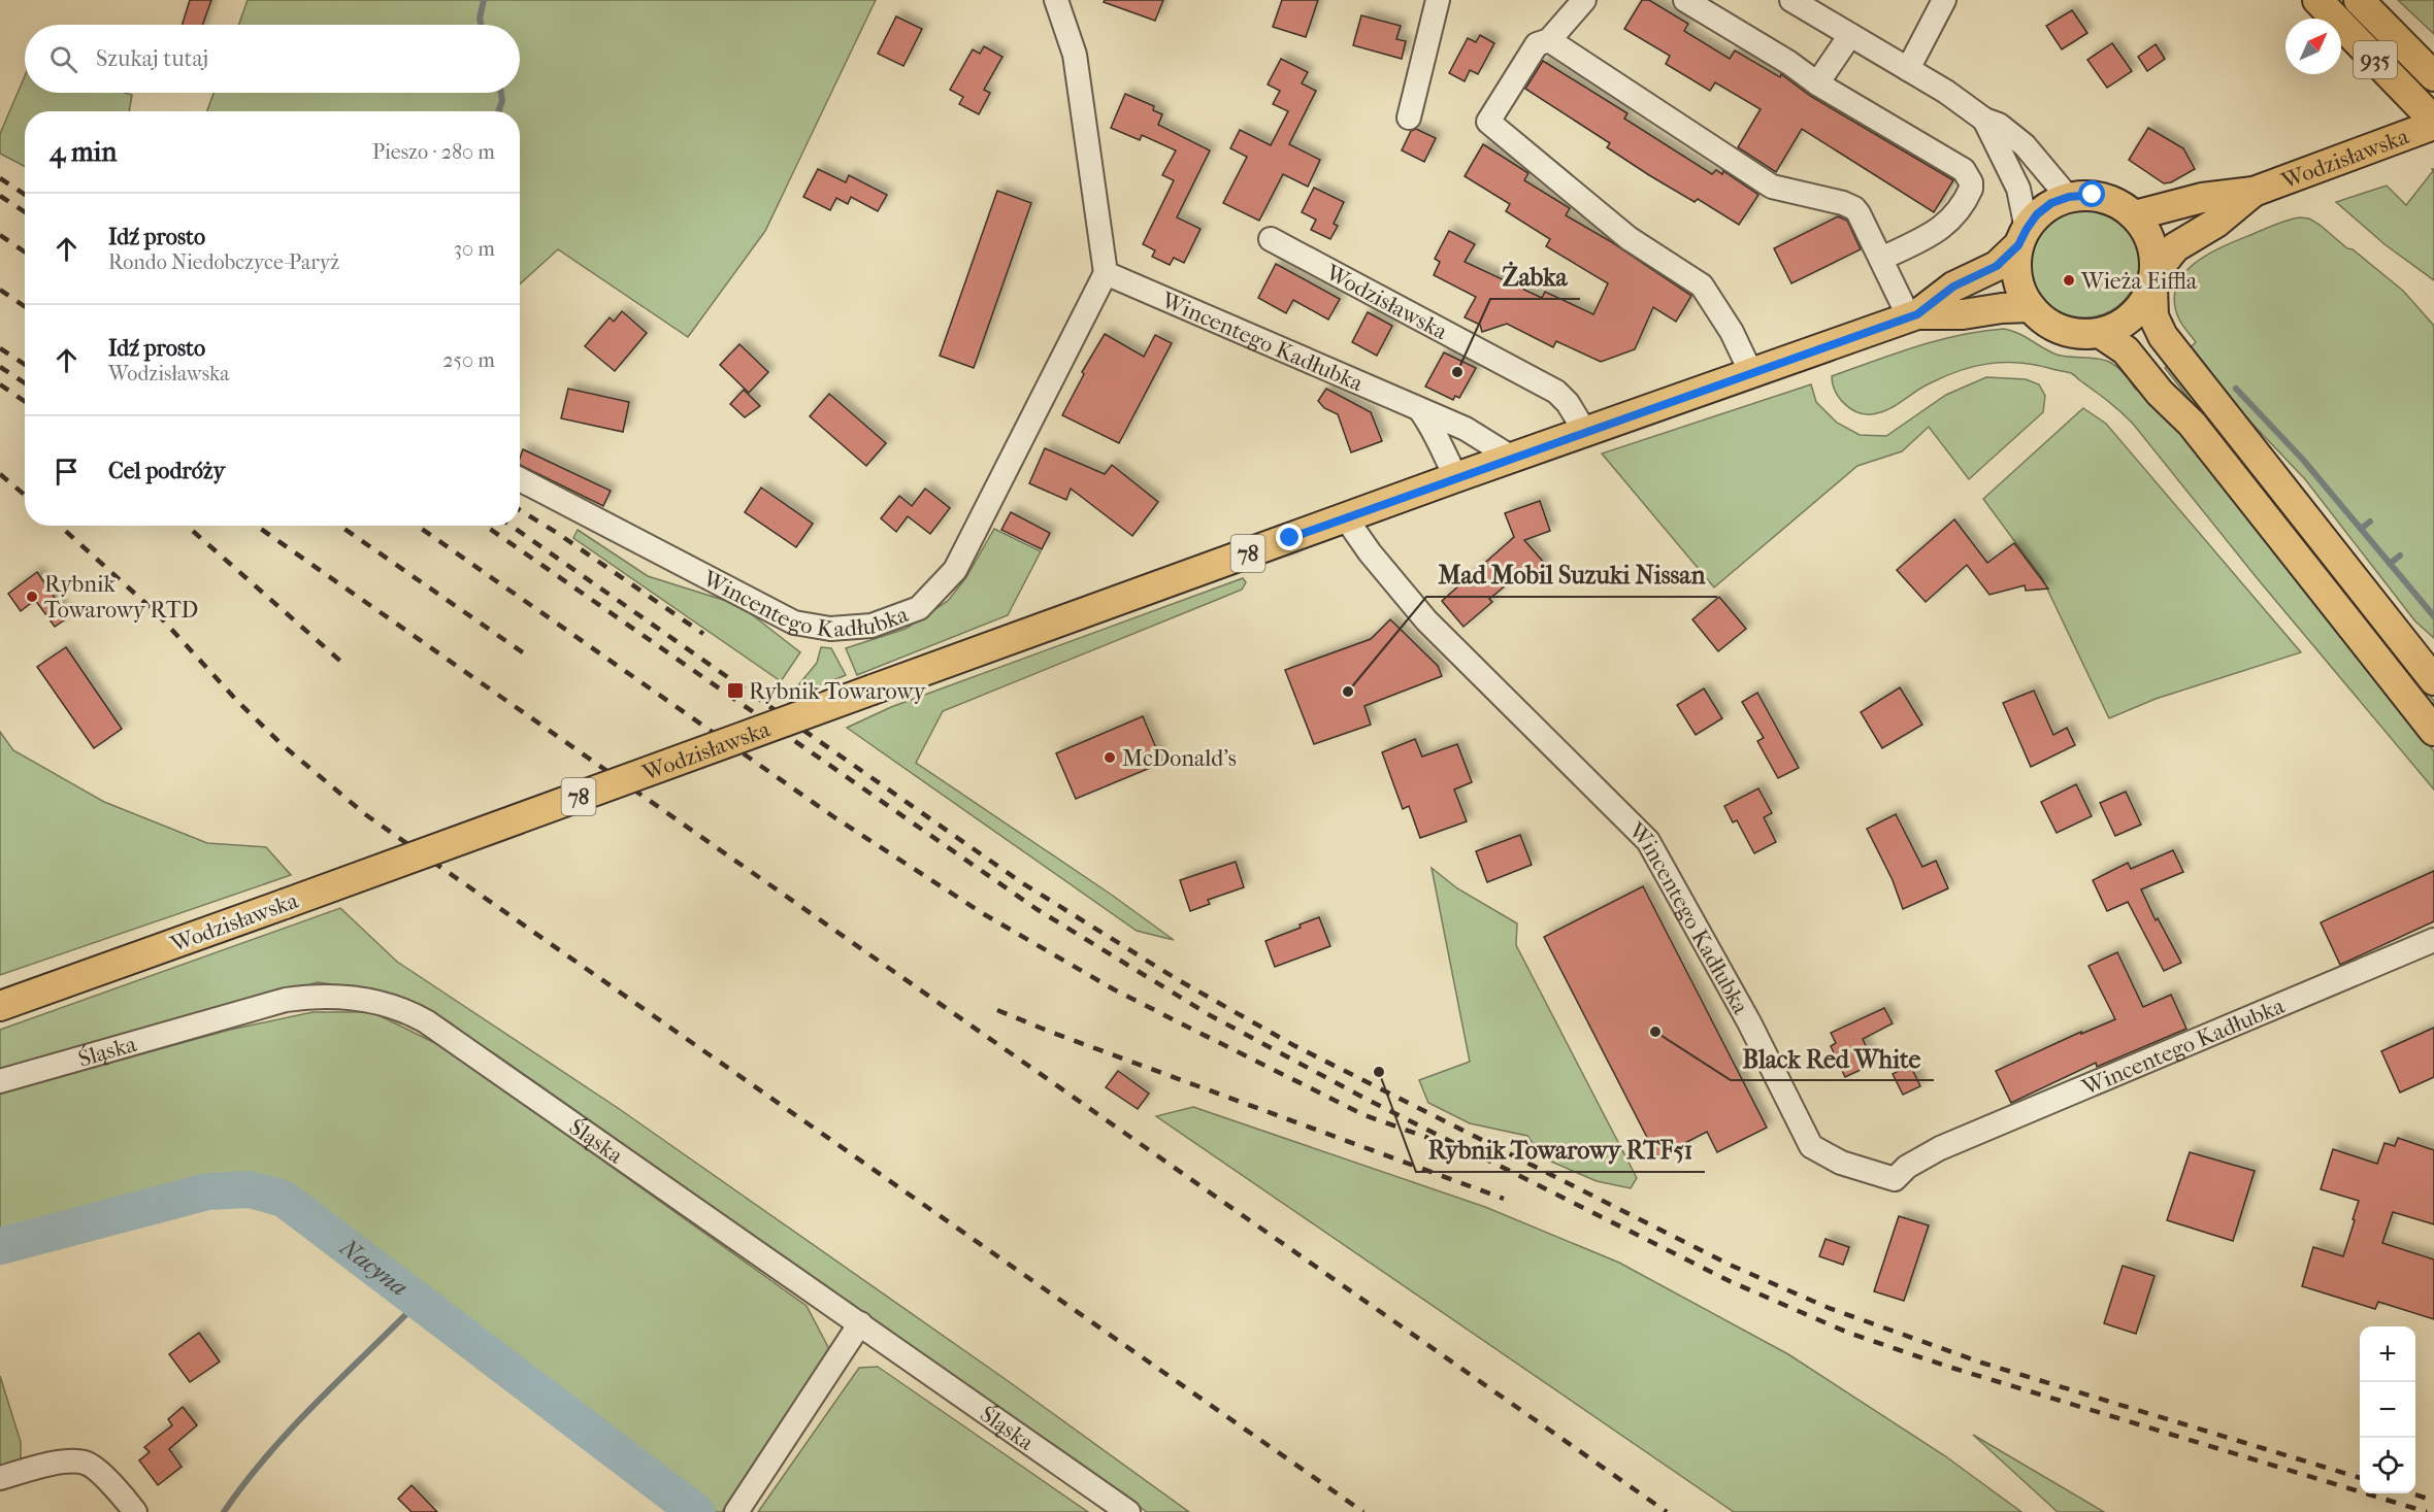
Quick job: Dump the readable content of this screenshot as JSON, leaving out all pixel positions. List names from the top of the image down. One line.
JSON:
{"streets":{"main road":["935","Wodzisławska","78"],"street":["Wincentego Kadłubka","Śląska"]},"crossings":[["935","Wodzisławska"],["Wodzisławska","Wincentego Kadłubka"],["Wodzisławska","78"]],"water":["Nacyna"],"places":{"other":["Wieża Eiffla","Żabka","Rybnik Towarowy RTD","Mad Mobil Suzuki Nissan","McDonald's","Black Red White","Rybnik Towarowy RTF51"],"transit":["Rybnik Towarowy"]},"north":"top right","page":{"search":"Szukaj tutaj","heading":["4 min","Pieszo · 280 m"],"list":[["Idź prosto","Rondo Niedobczyce-Paryż","30 m"],["Idź prosto","Wodzisławska","250 m"],"Cel podróży"],"map_buttons":["+","−"]}}
